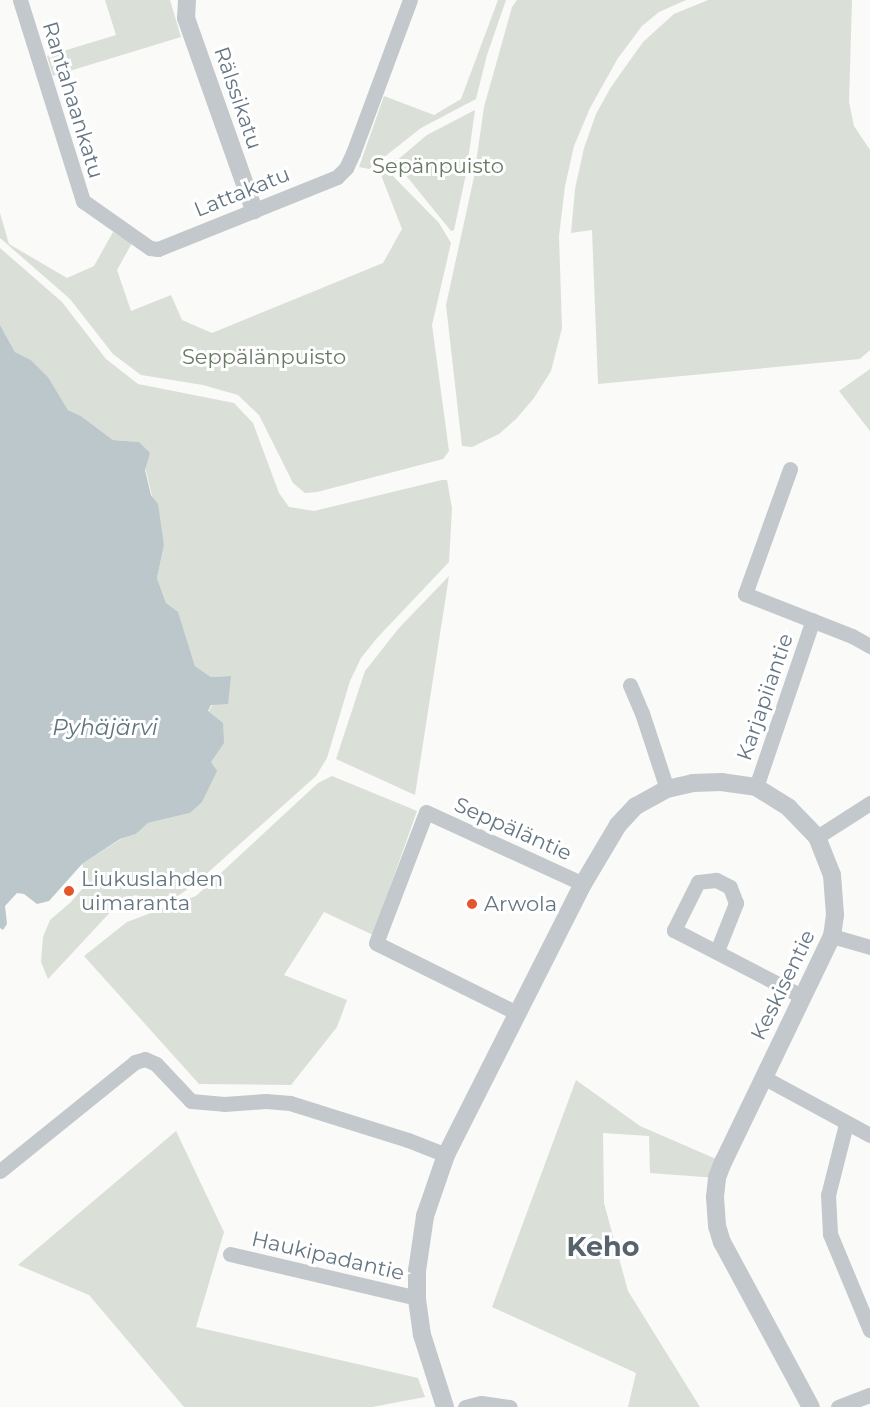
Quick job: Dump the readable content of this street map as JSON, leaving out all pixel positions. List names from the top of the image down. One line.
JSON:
{"streets":{"street":["Rälssikatu","Rantahaankatu","Lattakatu","Karjapiiantie","Seppäläntie","Keskisentie","Haukipadantie"]},"crossings":[["Rälssikatu","Lattakatu"],["Rantahaankatu","Lattakatu"],["Karjapiiantie","Keskisentie"],["Seppäläntie","Keskisentie"],["Keskisentie","Haukipadantie"]],"districts":["Keho"],"water":["Pyhäjärvi"],"parks":["Sepänpuisto","Seppälänpuisto"],"places":["Liukuslahden uimaranta","Arwola"]}
